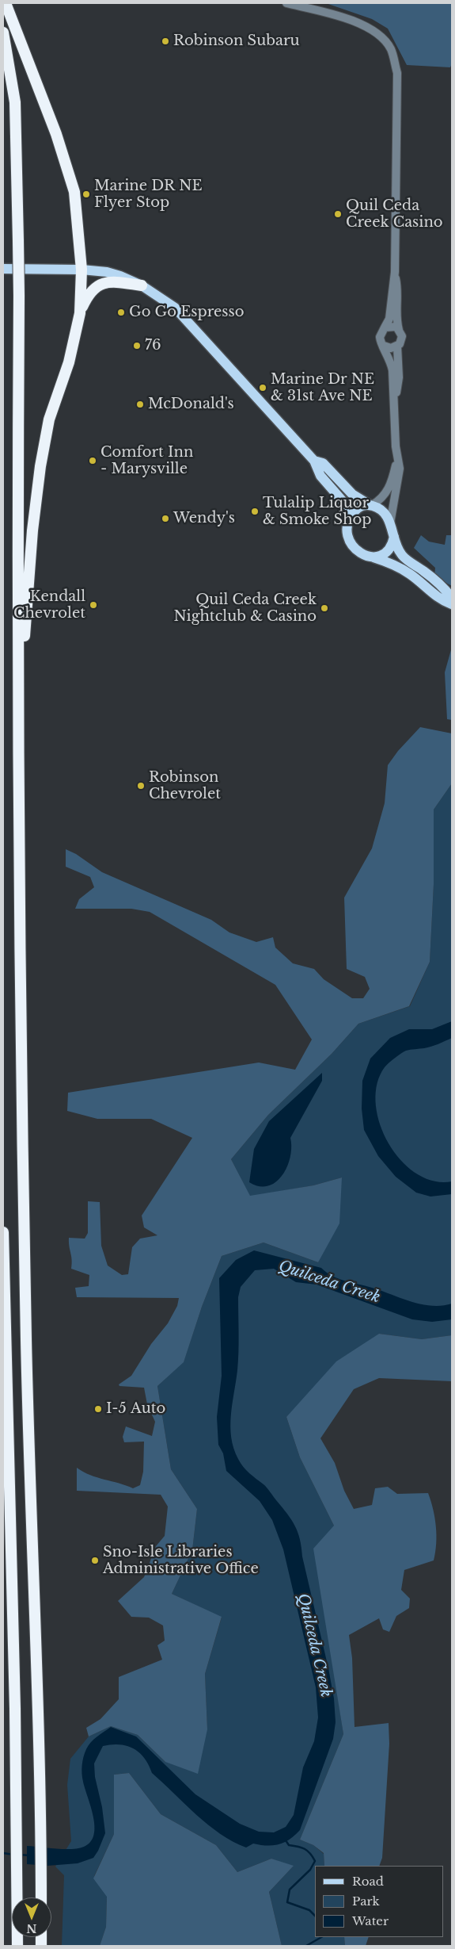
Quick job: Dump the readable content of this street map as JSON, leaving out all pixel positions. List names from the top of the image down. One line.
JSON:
{"water":["Quilceda Creek"],"places":["Robinson Subaru","Marine DR NE Flyer Stop","Quil Ceda Creek Casino","Go Go Espresso","76","Marine Dr NE & 31st Ave NE","McDonald's","Comfort Inn - Marysville","Tulalip Liquor & Smoke Shop","Wendy's","Kendall Chevrolet","Quil Ceda Creek Nightclub & Casino","Robinson Chevrolet","I-5 Auto","Sno-Isle Libraries Administrative Office"],"legend":["Road","Park","Water"],"north":"bottom"}
